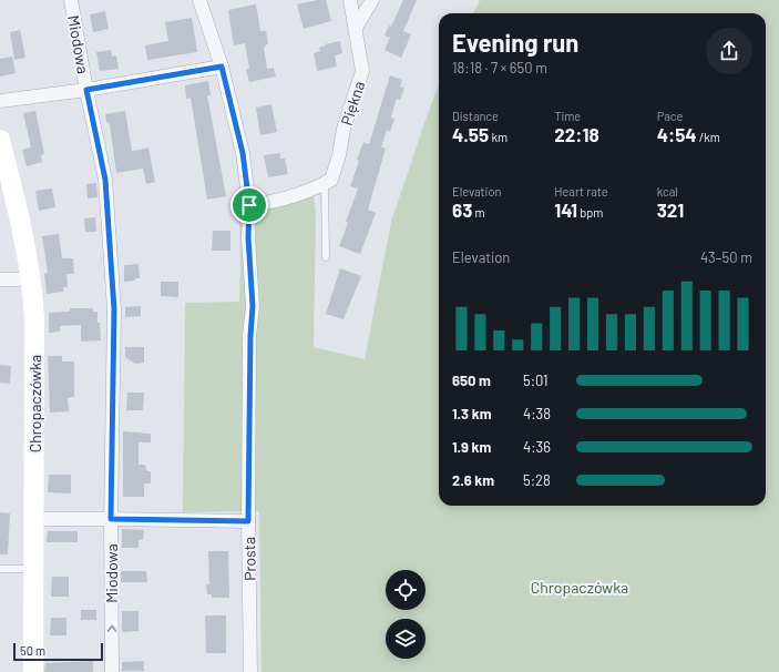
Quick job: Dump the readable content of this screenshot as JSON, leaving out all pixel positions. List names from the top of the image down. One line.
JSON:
{"streets":{"street":["Miodowa","Piękna","Chropaczówka","Prosta"]},"parks":["Chropaczówka"],"scale_bar":"50 m","page":{"heading":["Evening run","18:18 · 7 × 650 m"],"stats":[["Distance","4.55 km"],["Time","22:18"],["Pace","4:54 /km"],["Elevation","63 m"],["Heart rate","141 bpm"],["kcal","321"]],"chart":["Elevation","43–50 m"],"list":[{"name":"650 m","note":"5:01"},{"name":"1.3 km","note":"4:38"},{"name":"1.9 km","note":"4:36"},{"name":"2.6 km","note":"5:28"}],"scale":"50 m"}}
